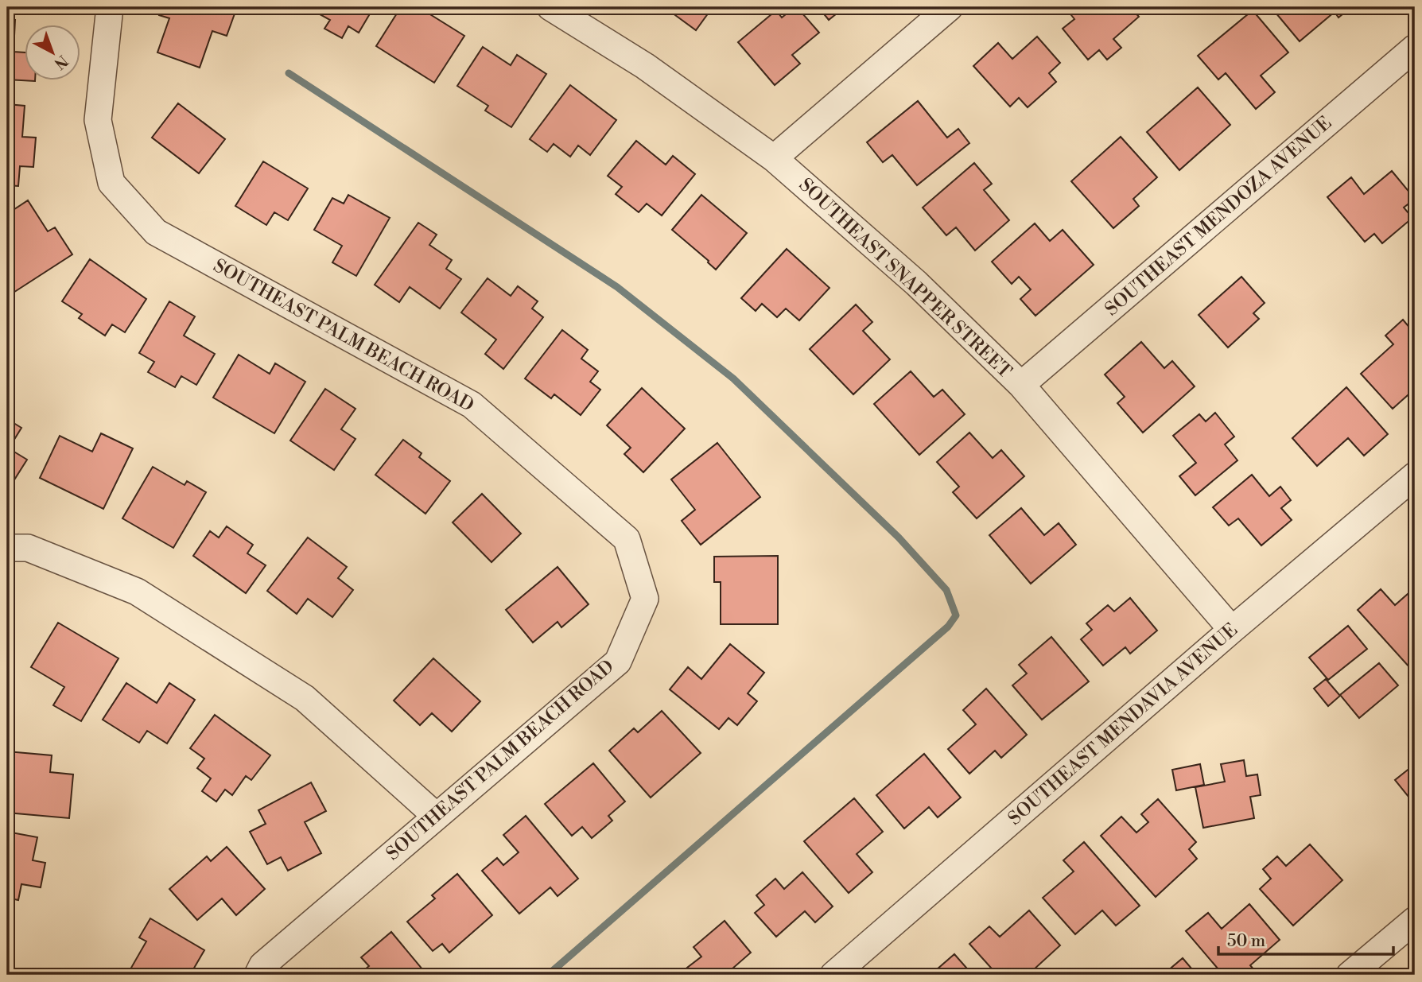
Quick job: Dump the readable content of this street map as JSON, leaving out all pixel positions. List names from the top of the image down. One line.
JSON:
{"streets":{"street":["SOUTHEAST MENDOZA AVENUE","SOUTHEAST SNAPPER STREET","SOUTHEAST PALM BEACH ROAD","SOUTHEAST MENDAVIA AVENUE"]},"crossings":[["SOUTHEAST MENDOZA AVENUE","SOUTHEAST SNAPPER STREET"],["SOUTHEAST SNAPPER STREET","SOUTHEAST MENDAVIA AVENUE"]],"scale_bar":"50 m","north":"bottom right"}
